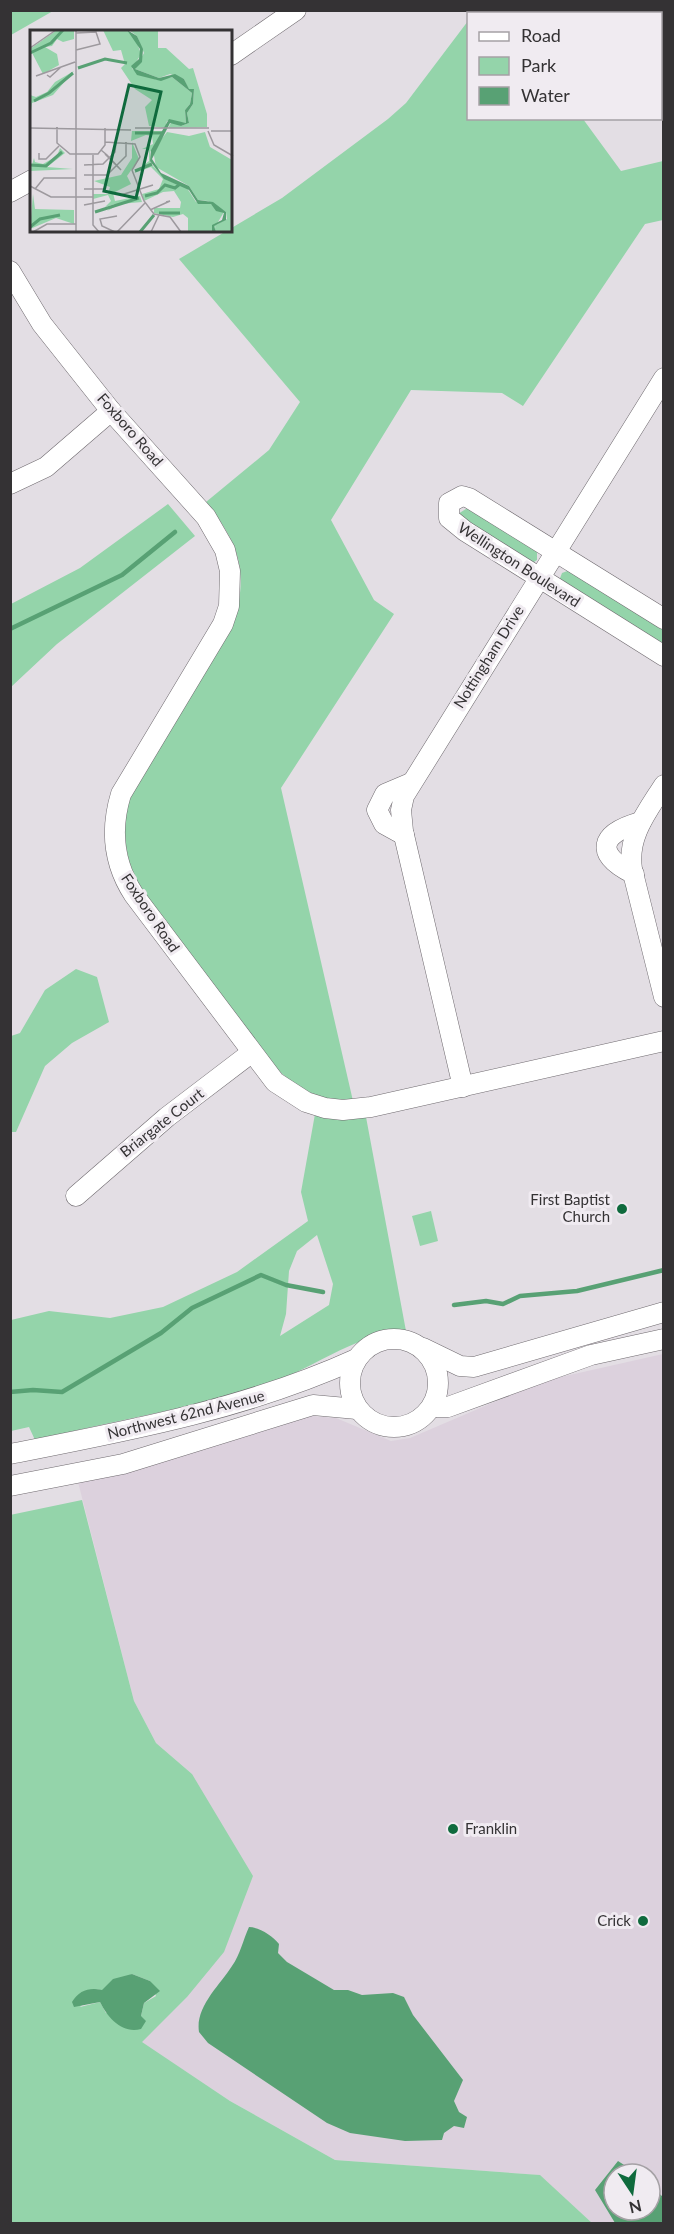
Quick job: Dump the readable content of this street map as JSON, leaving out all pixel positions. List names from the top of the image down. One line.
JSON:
{"streets":{"street":["Foxboro Road","Wellington Boulevard","Nottingham Drive","Briargate Court","Northwest 62nd Avenue"]},"crossings":[["Foxboro Road","Nottingham Drive"],["Foxboro Road","Briargate Court"],["Wellington Boulevard","Nottingham Drive"]],"places":["First Baptist Church","Franklin","Crick"],"legend":["Road","Park","Water"],"north":"bottom"}
